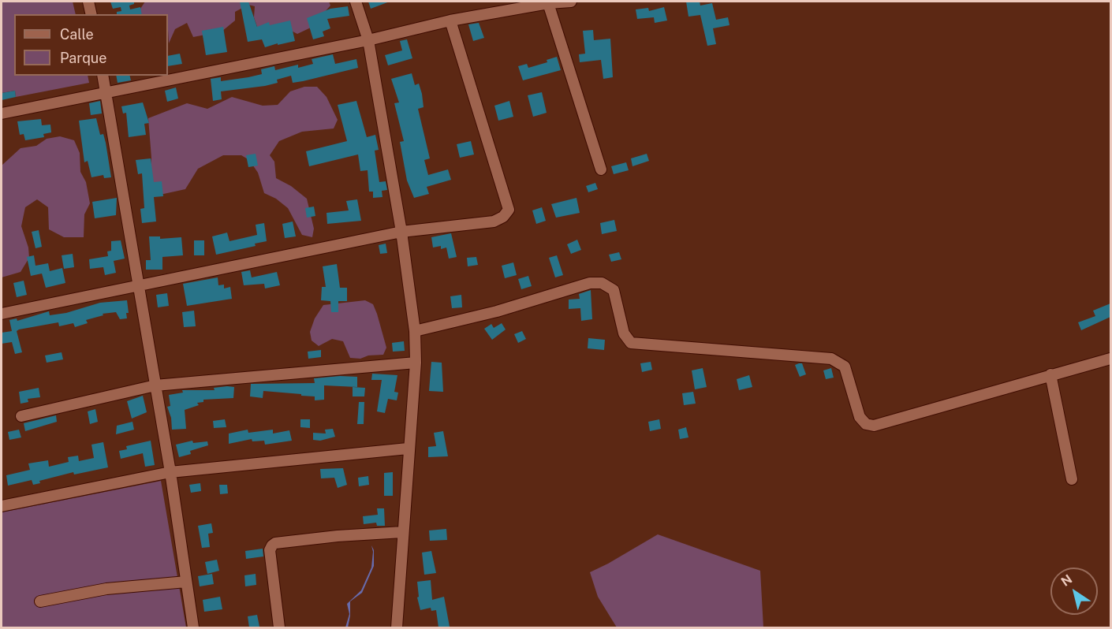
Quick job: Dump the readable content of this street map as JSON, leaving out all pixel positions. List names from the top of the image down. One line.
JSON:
{"legend":["Calle","Parque"],"north":"top left"}
